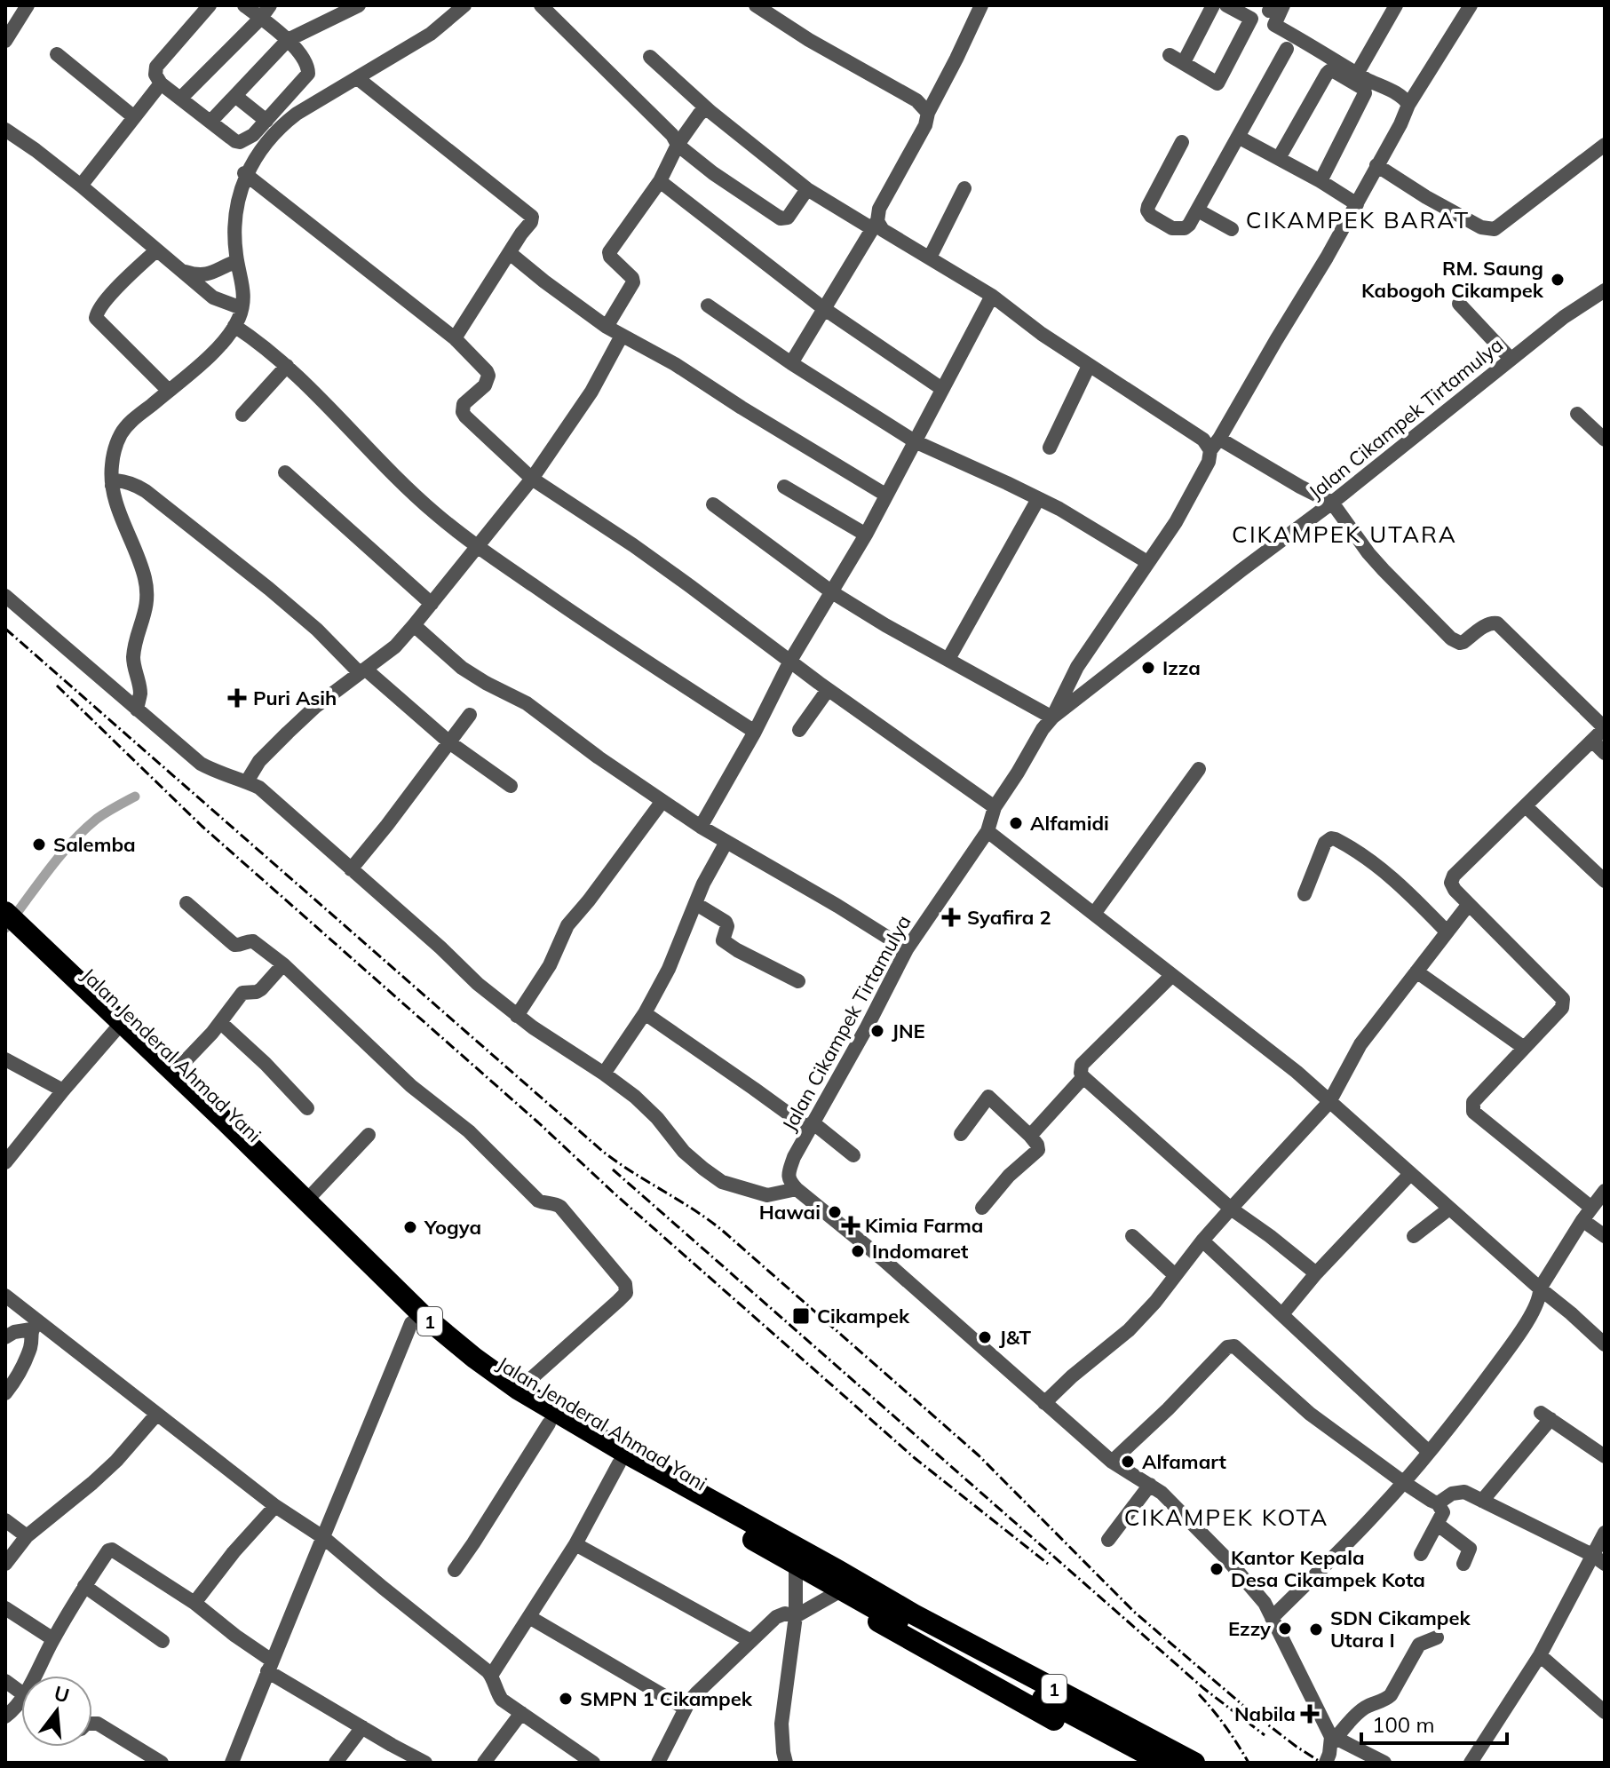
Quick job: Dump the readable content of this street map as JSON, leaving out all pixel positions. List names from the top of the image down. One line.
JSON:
{"streets":{"highway":["Jalan Jenderal Ahmad Yani","1"],"street":["Jalan Cikampek Tirtamulya"]},"crossings":[["Jalan Jenderal Ahmad Yani","1"]],"districts":["CIKAMPEK BARAT","CIKAMPEK UTARA","CIKAMPEK KOTA"],"places":{"other":["RM. Saung Kabogoh Cikampek","Izza","Alfamidi","Salemba","JNE","Hawai","Yogya","Indomaret","J&T","Alfamart","Kantor Kepala Desa Cikampek Kota","Ezzy","SDN Cikampek Utara I","SMPN 1 Cikampek"],"health":["Puri Asih","Syafira 2","Kimia Farma","Nabila"],"transit":["Cikampek"]},"scale_bar":"100 m","north":"top"}
